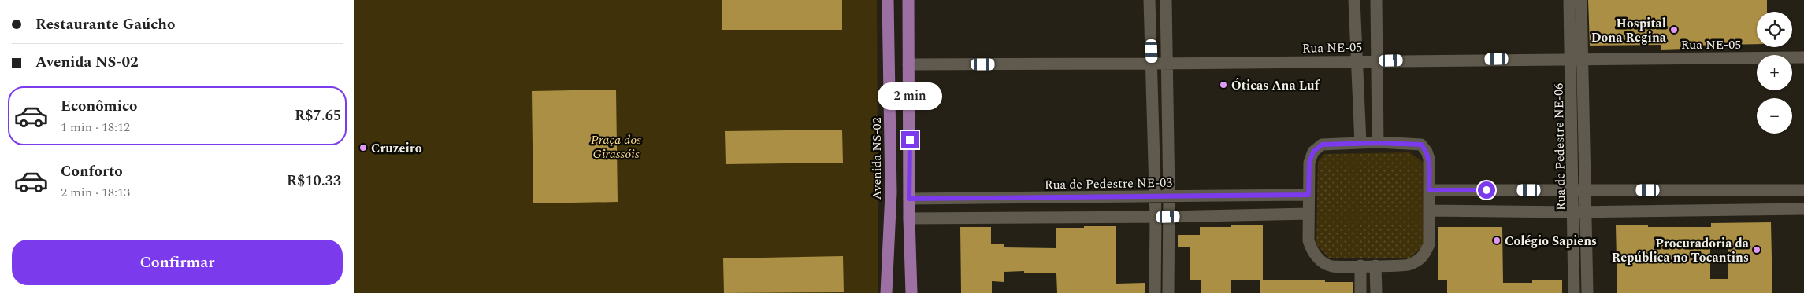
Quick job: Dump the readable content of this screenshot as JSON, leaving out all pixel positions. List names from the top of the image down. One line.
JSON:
{"streets":{"main road":["Avenida NS-02"],"street":["Rua NE-05","Rua de Pedestre NE-06","Rua de Pedestre NE-03"]},"crossings":[["Rua NE-05","Rua de Pedestre NE-06"]],"parks":["Praça dos Girassóis"],"places":["Hospital Dona Regina","Óticas Ana Luf","Cruzeiro","Colégio Sapiens","Procuradoria da República no Tocantins"],"page":{"banner":["Restaurante Gaúcho","Avenida NS-02"],"map_buttons":["+","−"],"bubble":"2 min","list":[{"name":"Econômico","note":"1 min · 18:12","value":"R$7.65"},{"name":"Conforto","note":"2 min · 18:13","value":"R$10.33"}],"buttons":"Confirmar"}}
